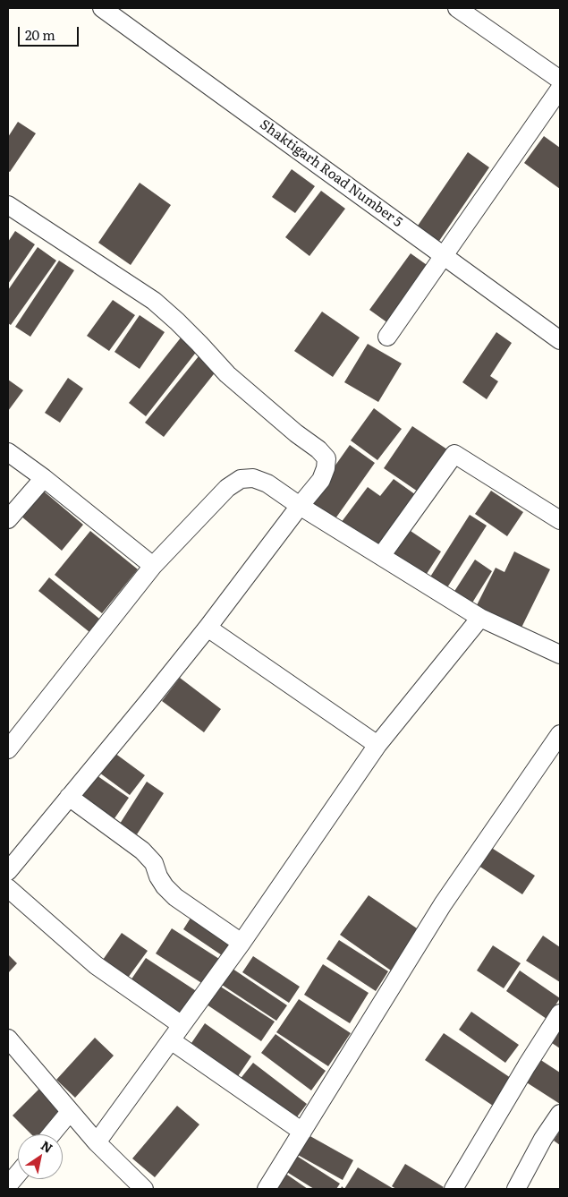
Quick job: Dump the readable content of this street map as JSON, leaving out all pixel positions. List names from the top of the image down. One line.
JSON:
{"streets":{"street":["Shaktigarh Road Number 5"]},"scale_bar":"20 m","north":"top right"}
